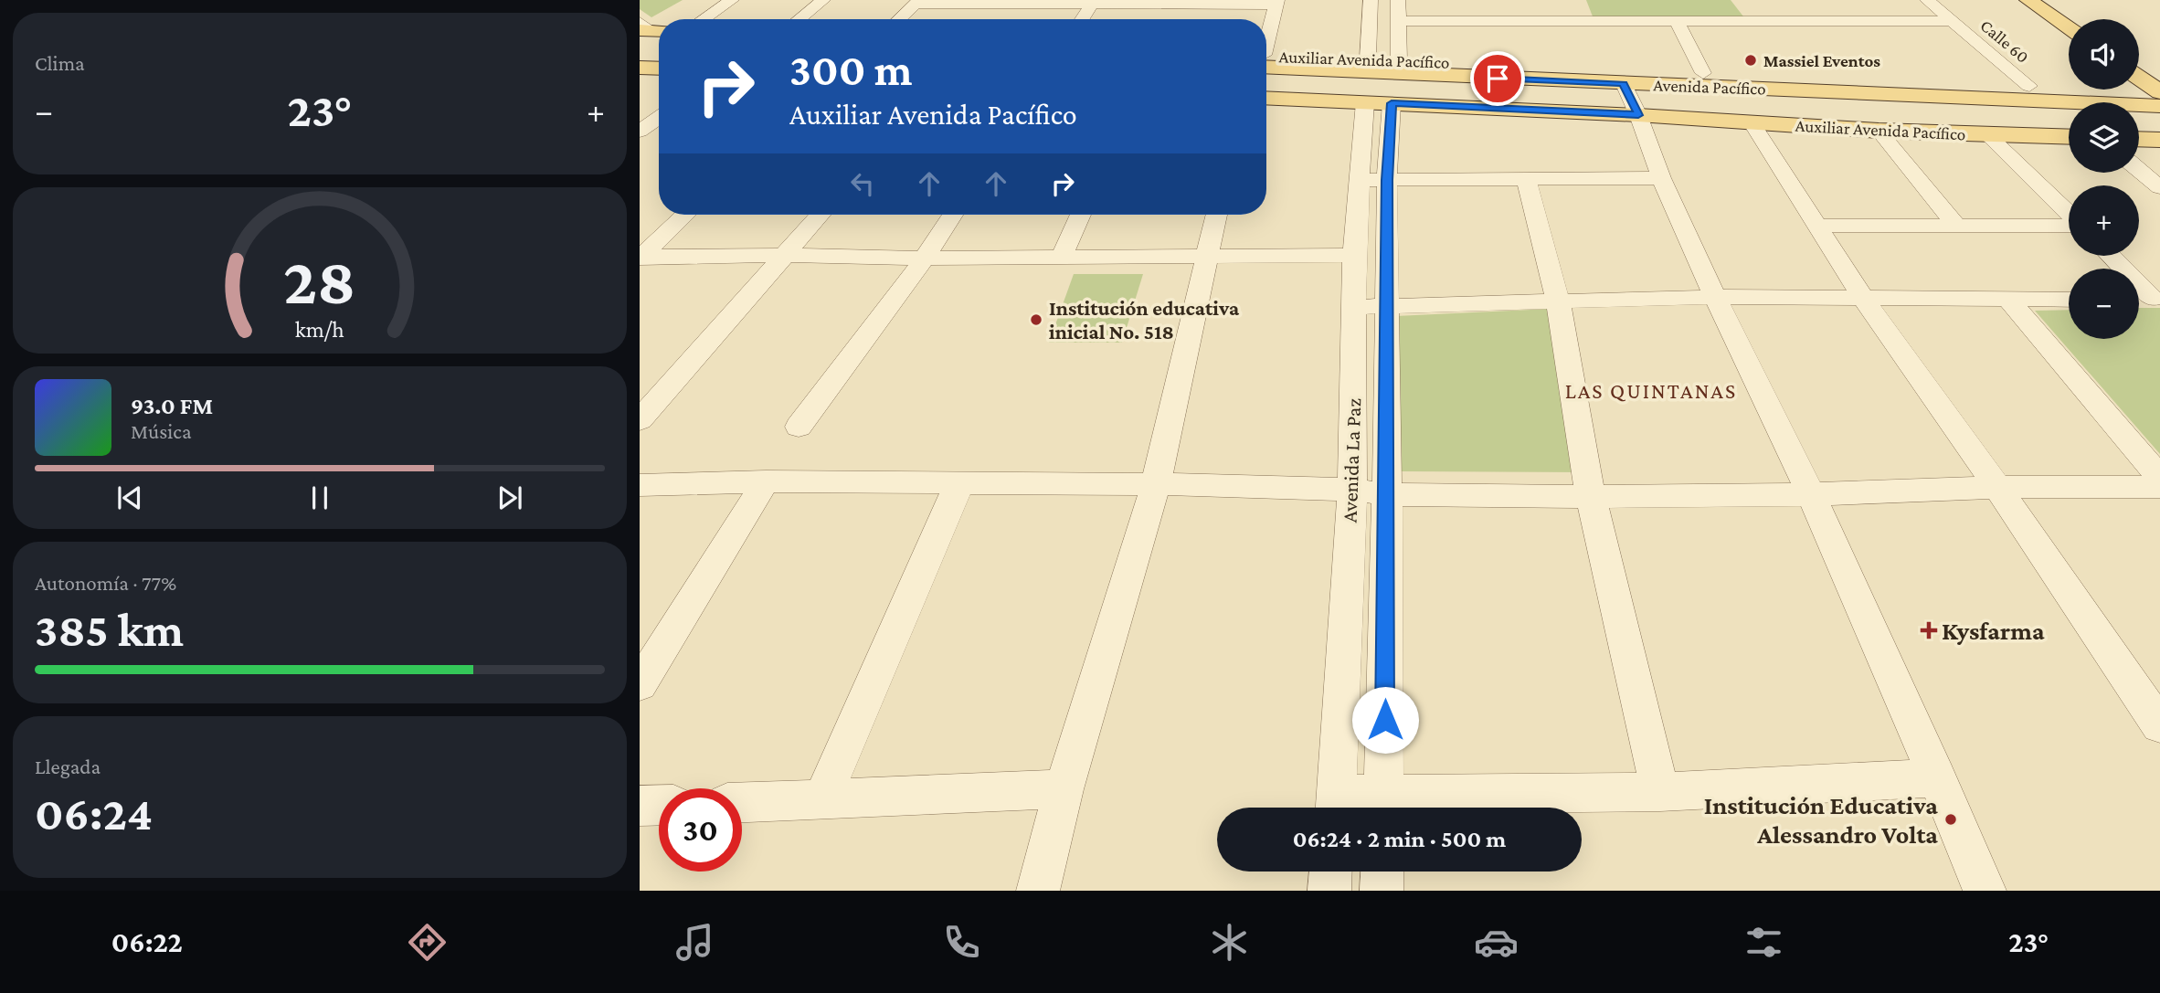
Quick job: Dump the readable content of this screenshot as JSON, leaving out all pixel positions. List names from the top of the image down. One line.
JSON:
{"streets":{"main road":["Auxiliar Avenida Pacífico","Avenida Pacífico"],"street":["Calle 60","Avenida La Paz"]},"crossings":[["Calle 60","Auxiliar Avenida Pacífico"],["Auxiliar Avenida Pacífico","Avenida Pacífico"]],"districts":["LAS QUINTANAS"],"places":{"other":["Massiel Eventos","Institución educativa inicial No. 518","Institución Educativa Alessandro Volta"],"health":["Kysfarma"]},"page":{"tile":["Clima",["Autonomía · 77%","385 km"],["Llegada","06:24"]],"map_buttons":["+","−"],"turn":["300 m","Auxiliar Avenida Pacífico"],"heat":["−","23°","+"],"song":["93.0 FM","Música"],"limit":"30","trip":"06:24 · 2 min · 500 m","tabs":["06:22","23°"],"gauge":["28","km/h"]}}
